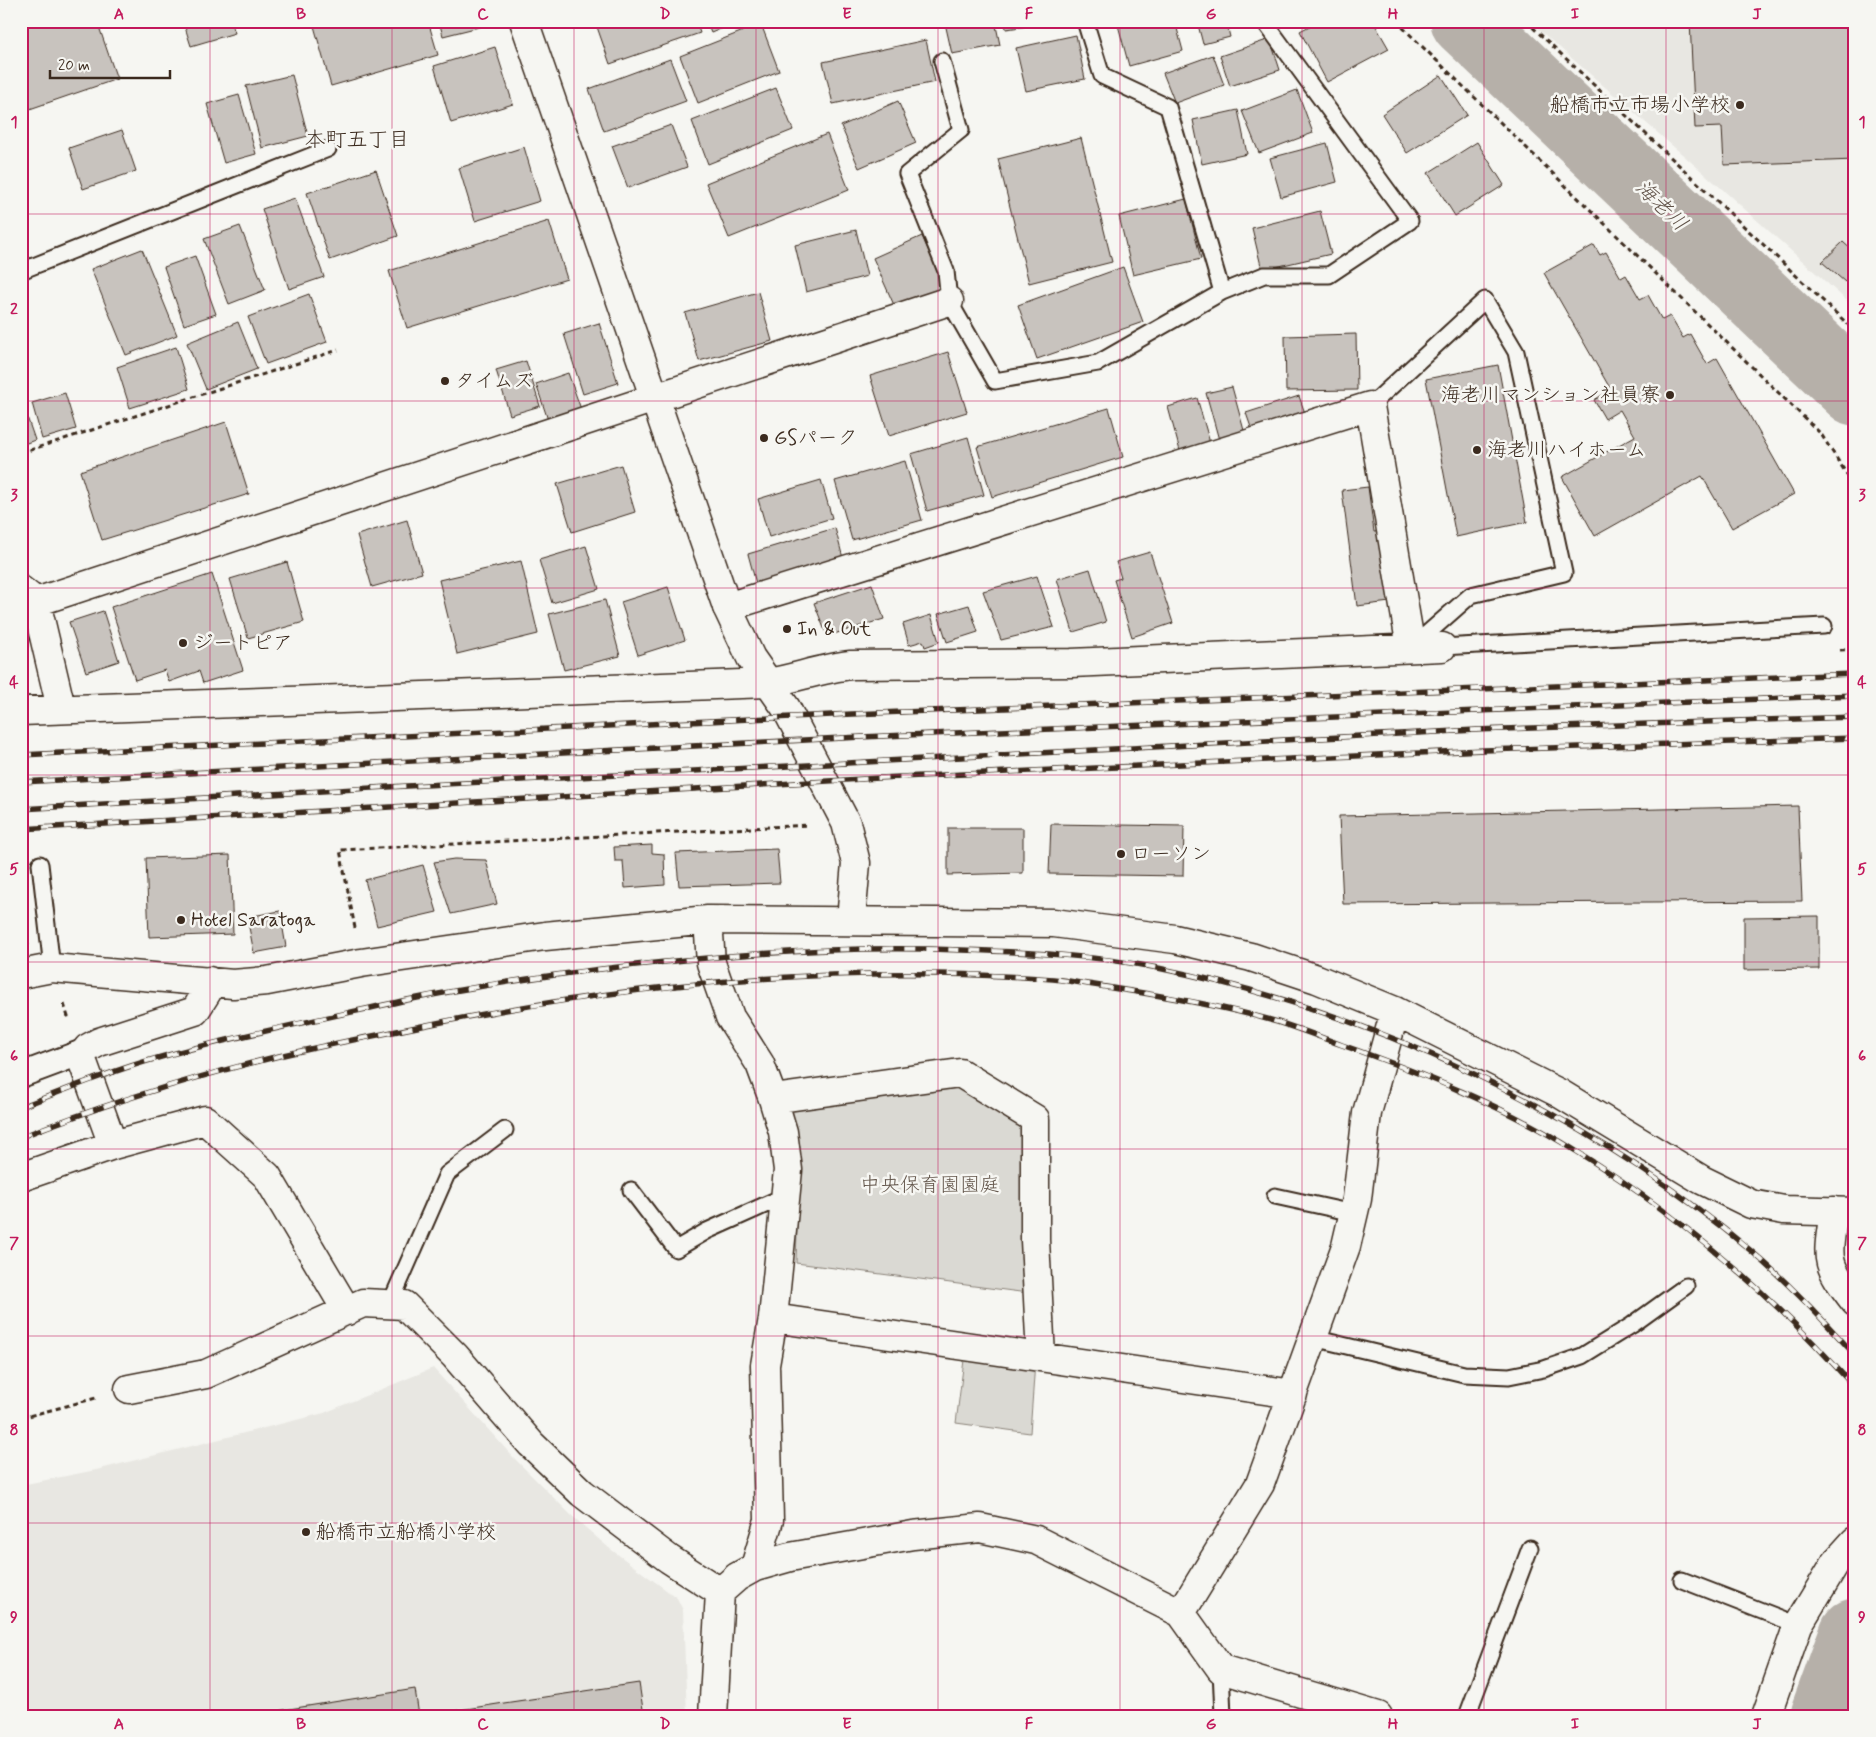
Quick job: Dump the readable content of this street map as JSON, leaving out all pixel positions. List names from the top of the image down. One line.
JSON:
{"districts":["本町五丁目"],"water":["海老川"],"parks":["中央保育園園庭"],"places":["船橋市立市場小学校","タイムズ","海老川マンション社員寮","GSパーク","海老川ハイホーム","In & Out","ジートピア","ローソン","Hotel Saratoga","船橋市立船橋小学校"],"scale_bar":"20 m","grid":{"columns":["A","B","C","D","E","F","G","H","I","J"],"rows":["1","2","3","4","5","6","7","8","9"]}}
